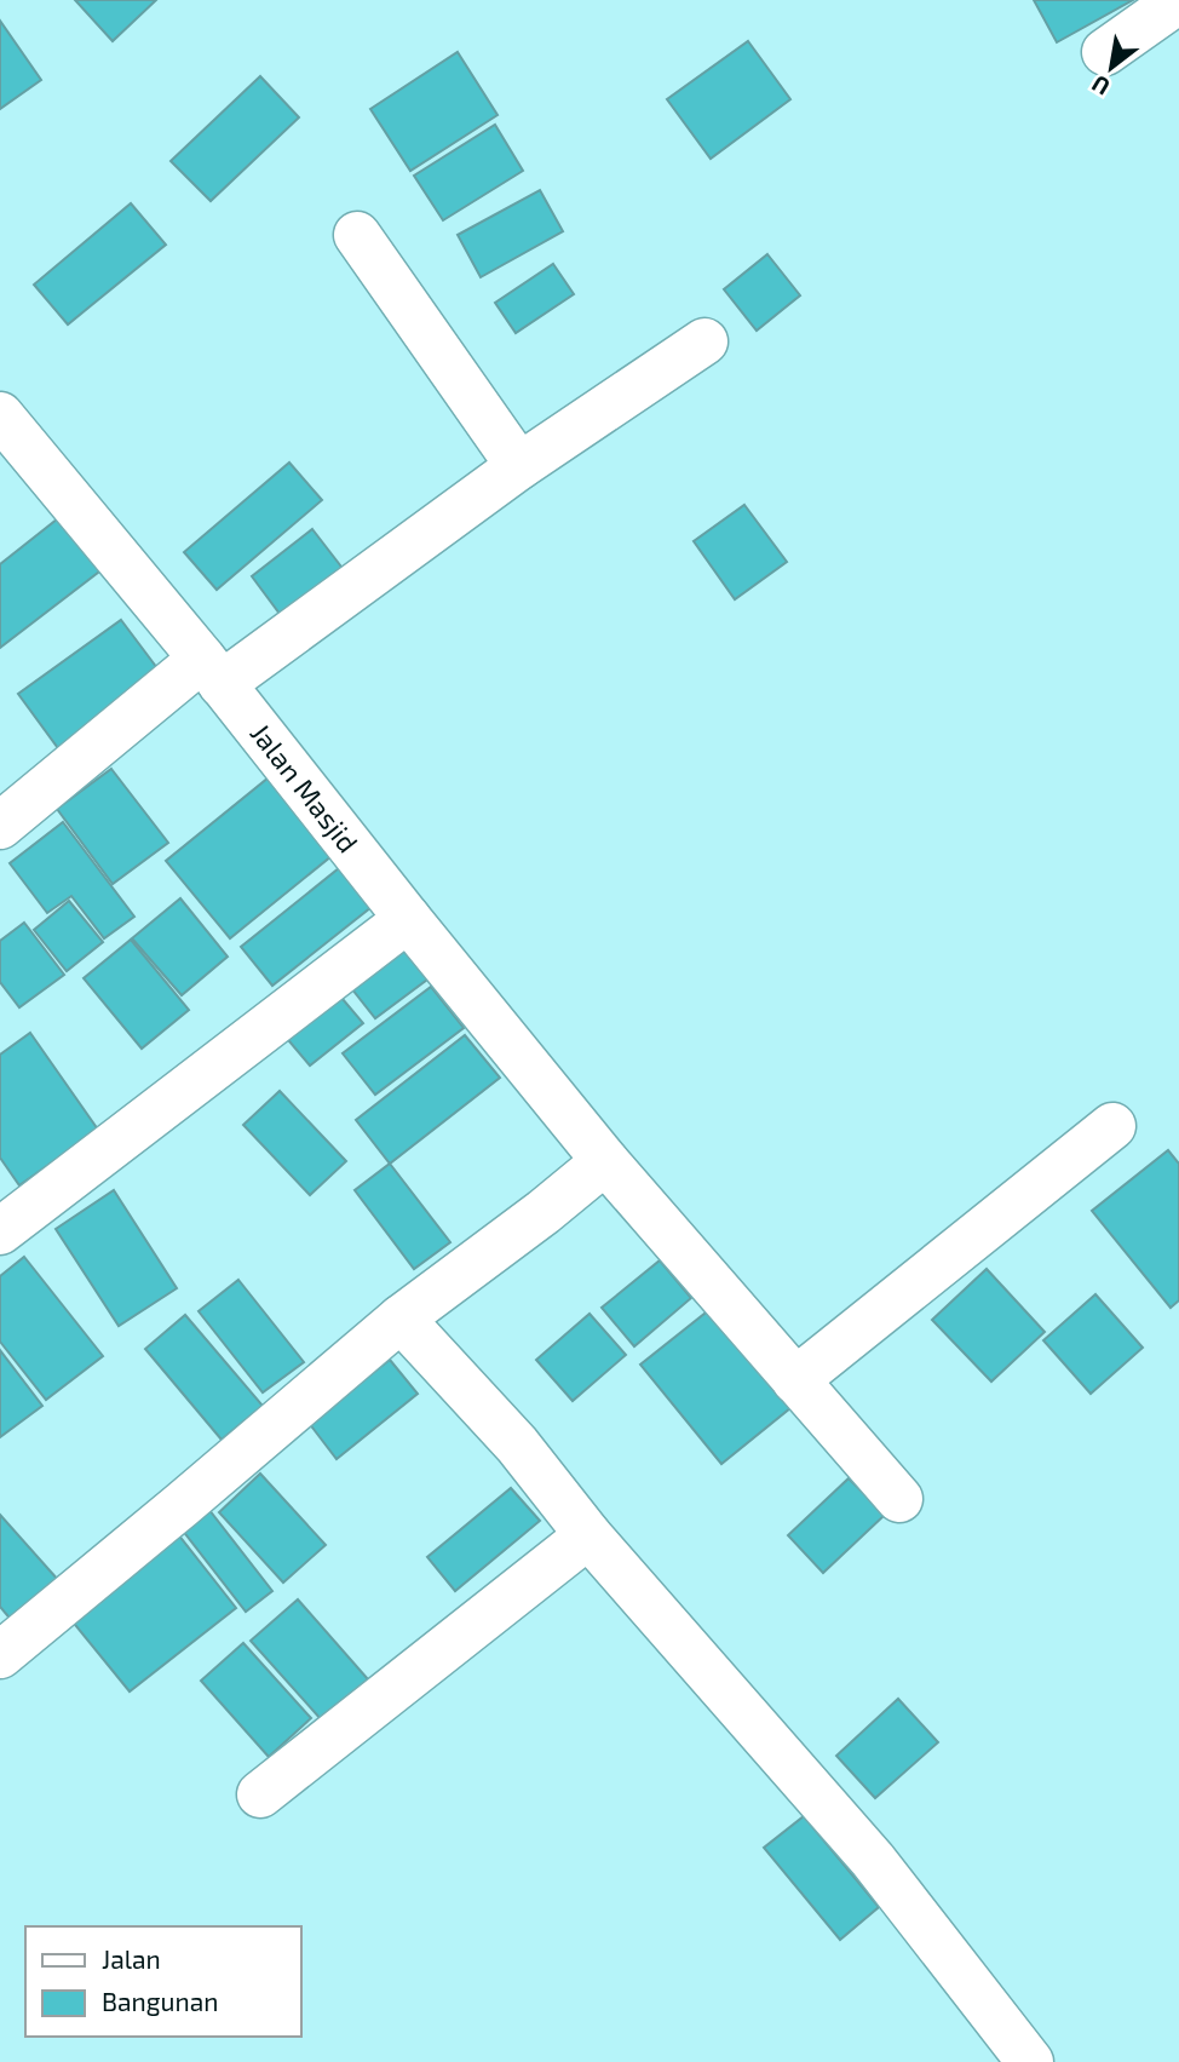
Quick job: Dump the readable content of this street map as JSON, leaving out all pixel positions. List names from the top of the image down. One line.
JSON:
{"streets":{"street":["Jalan Masjid"]},"legend":["Jalan","Bangunan"],"north":"bottom left"}
